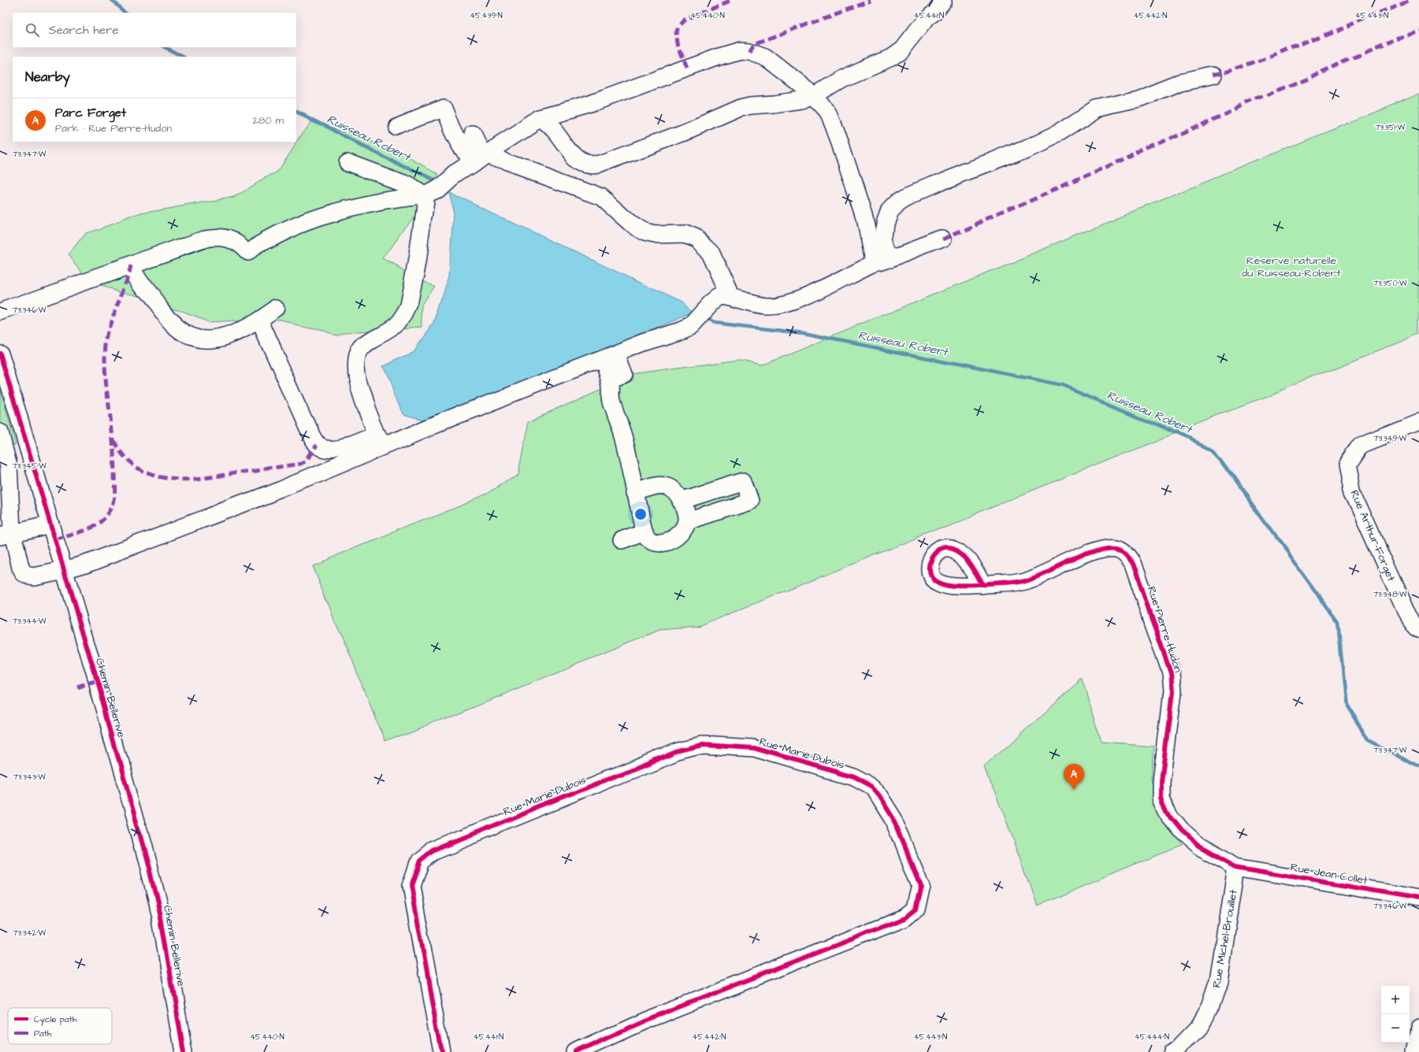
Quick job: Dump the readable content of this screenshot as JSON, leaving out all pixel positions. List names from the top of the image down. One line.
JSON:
{"streets":{"street":["Rue Arthur-Forget","Rue Pierre-Hudon","Chemin Bellerive","Rue Marie-Dubois","Rue Jean-Collet","Rue Michel-Brouillet"]},"crossings":[["Rue Pierre-Hudon","Rue Jean-Collet"],["Rue Pierre-Hudon","Rue Michel-Brouillet"],["Rue Jean-Collet","Rue Michel-Brouillet"]],"water":["Ruisseau Robert"],"parks":["Réserve naturelle du Ruisseau-Robert"],"legend":["Cycle path","Path"],"page":{"search":"Search here","heading":"Nearby","list":[{"mark":"A","name":"Parc Forget","note":"Park · Rue Pierre-Hudon","value":"280 m"}],"pins":"A","map_buttons":["+","−"]},"coordinates":["45.439°N","45.440°N","45.441°N","45.442°N","45.443°N","73.351°W","73.347°W","73.350°W","73.346°W","73.349°W","73.345°W","73.348°W","73.344°W","73.343°W","73.342°W","45.444°N"]}
